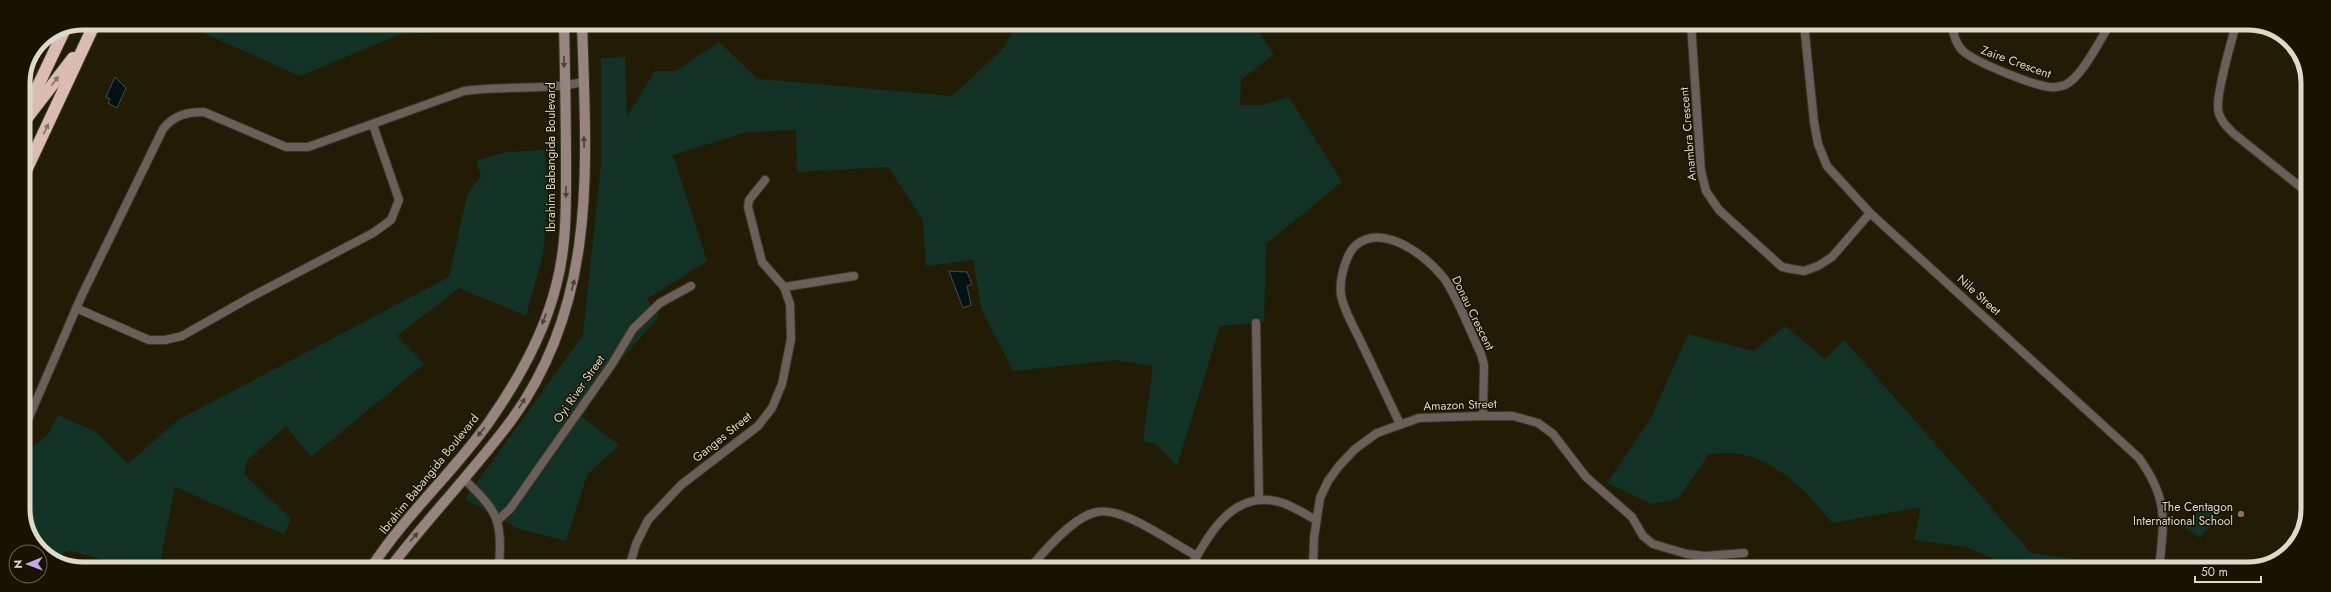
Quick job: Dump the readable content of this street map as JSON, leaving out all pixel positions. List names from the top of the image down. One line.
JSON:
{"streets":{"street":["Zaire Crescent","Anambra Crescent","Ibrahim Babangida Boulevard","Nile Street","Donau Crescent","Oyi River Street","Amazon Street","Ganges Street"]},"crossings":[["Anambra Crescent","Nile Street"],["Donau Crescent","Amazon Street"]],"places":["The Centagon International School"],"scale_bar":"50 m","north":"left"}
